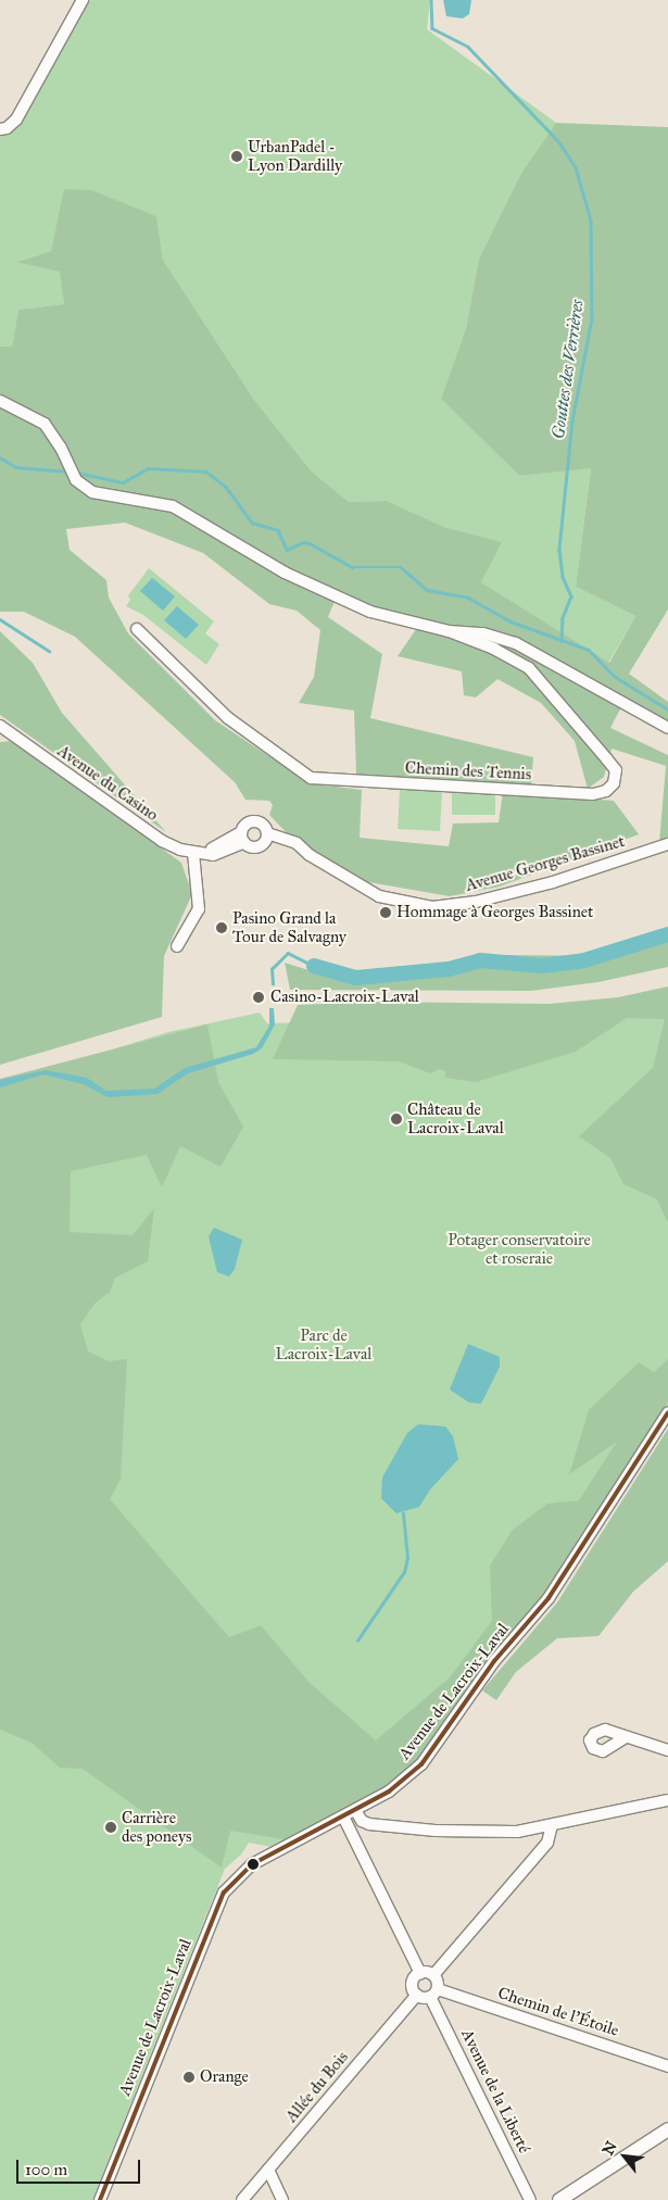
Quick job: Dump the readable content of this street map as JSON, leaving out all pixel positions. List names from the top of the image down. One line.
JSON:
{"streets":{"street":["Chemin des Tennis","Avenue du Casino","Avenue Georges Bassinet","Avenue de Lacroix-Laval","Chemin de l'Étoile","Allée du Bois","Avenue de la Liberté"]},"crossings":[["Chemin de l'Étoile","Allée du Bois"],["Chemin de l'Étoile","Avenue de la Liberté"]],"water":["Gouttes des Verrières"],"parks":["Potager conservatoire et roseraie","Parc de Lacroix-Laval"],"places":["UrbanPadel - Lyon Dardilly","Hommage à Georges Bassinet","Pasino Grand la Tour de Salvagny","Casino-Lacroix-Laval","Château de Lacroix-Laval","Carrière des poneys","Orange"],"scale_bar":"100 m","north":"top left"}
